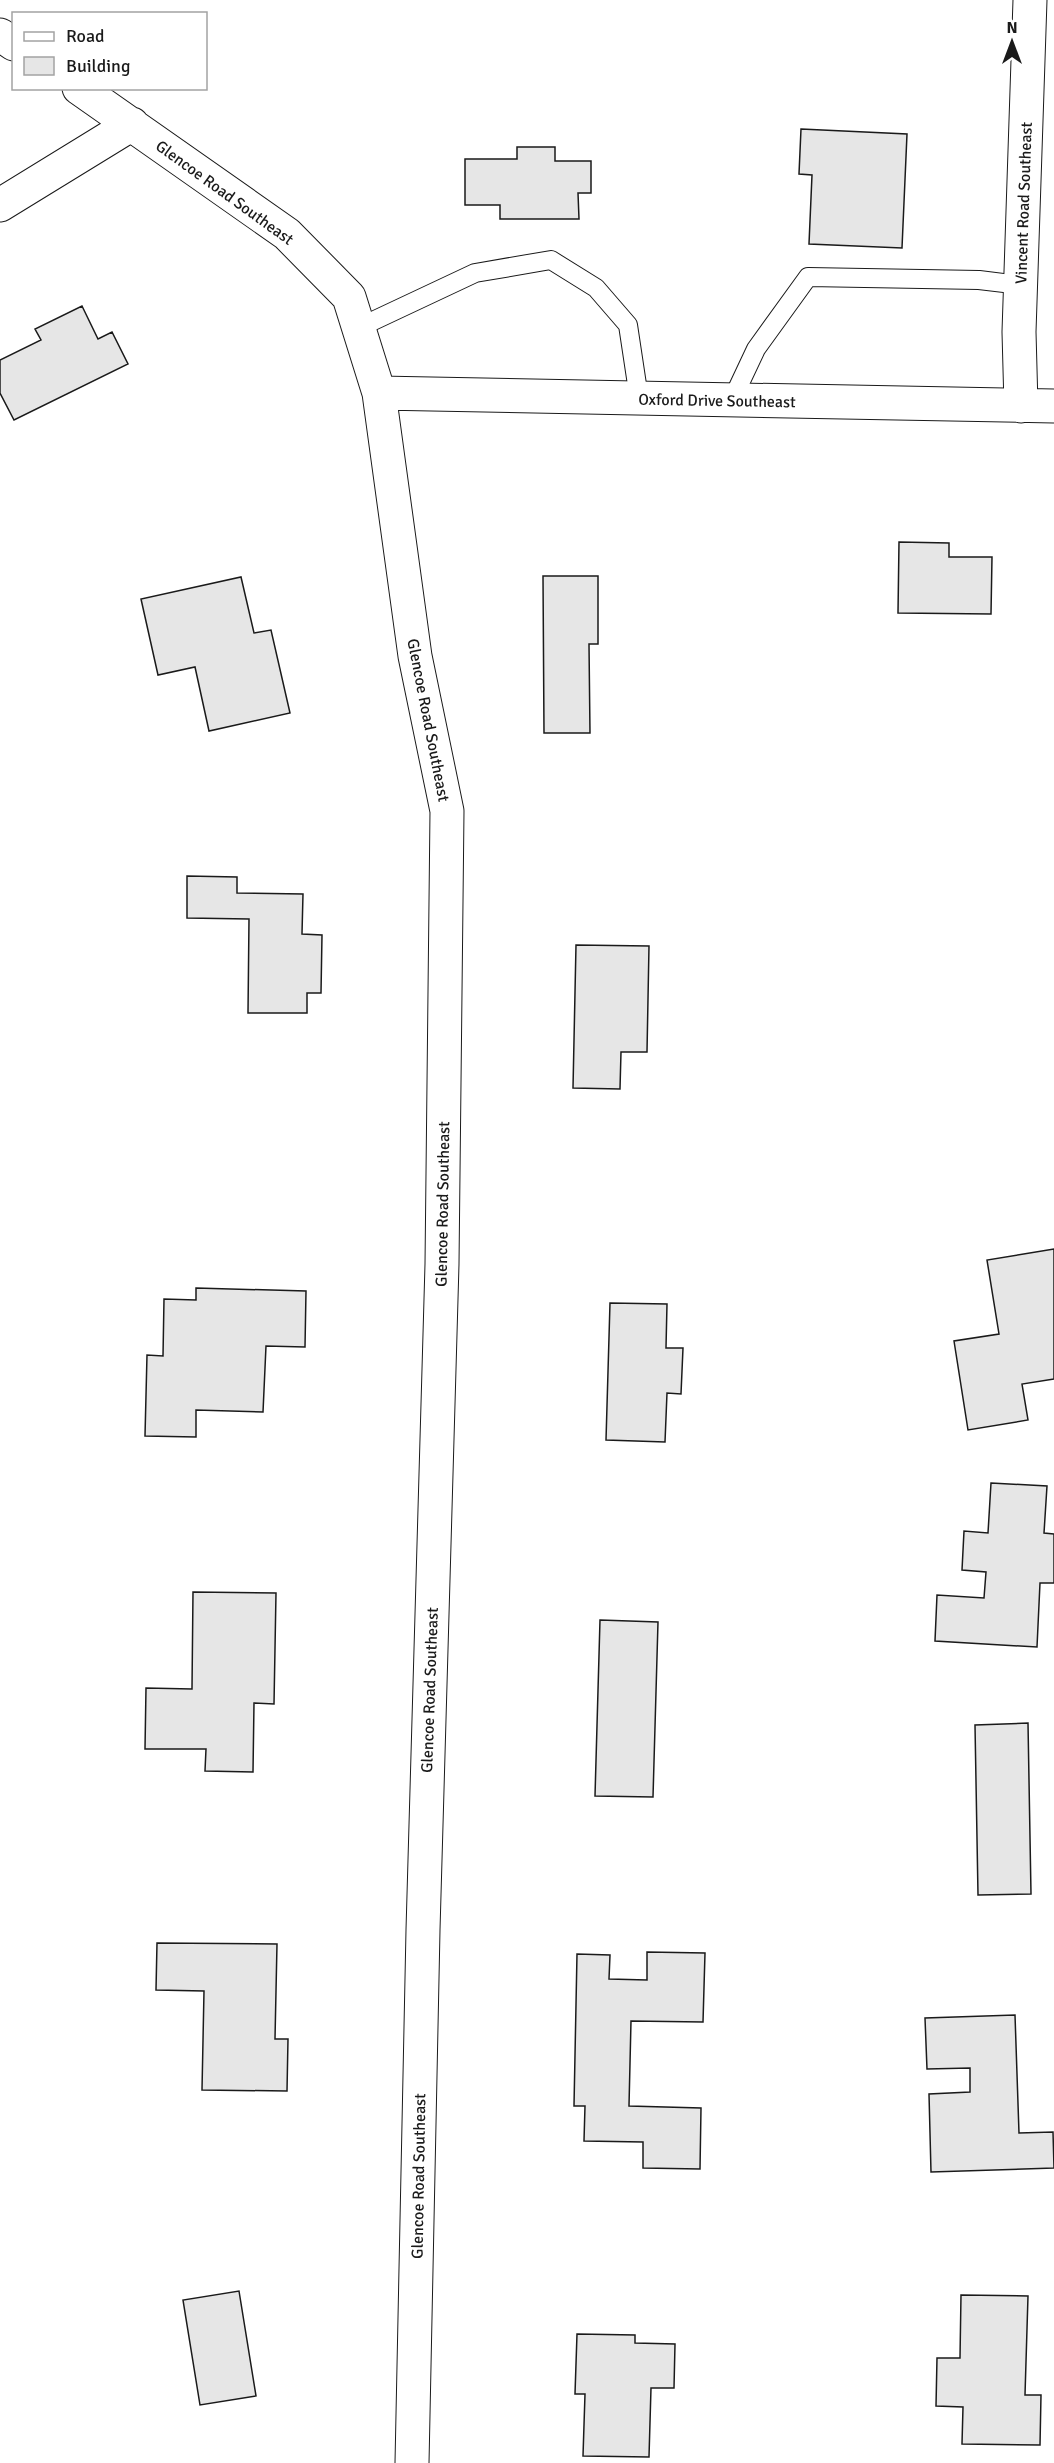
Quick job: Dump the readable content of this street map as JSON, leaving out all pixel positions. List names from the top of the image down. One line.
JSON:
{"streets":{"street":["Glencoe Road Southeast","Vincent Road Southeast","Oxford Drive Southeast"]},"crossings":[["Glencoe Road Southeast","Oxford Drive Southeast"],["Vincent Road Southeast","Oxford Drive Southeast"]],"legend":["Road","Building"],"north":"top"}
